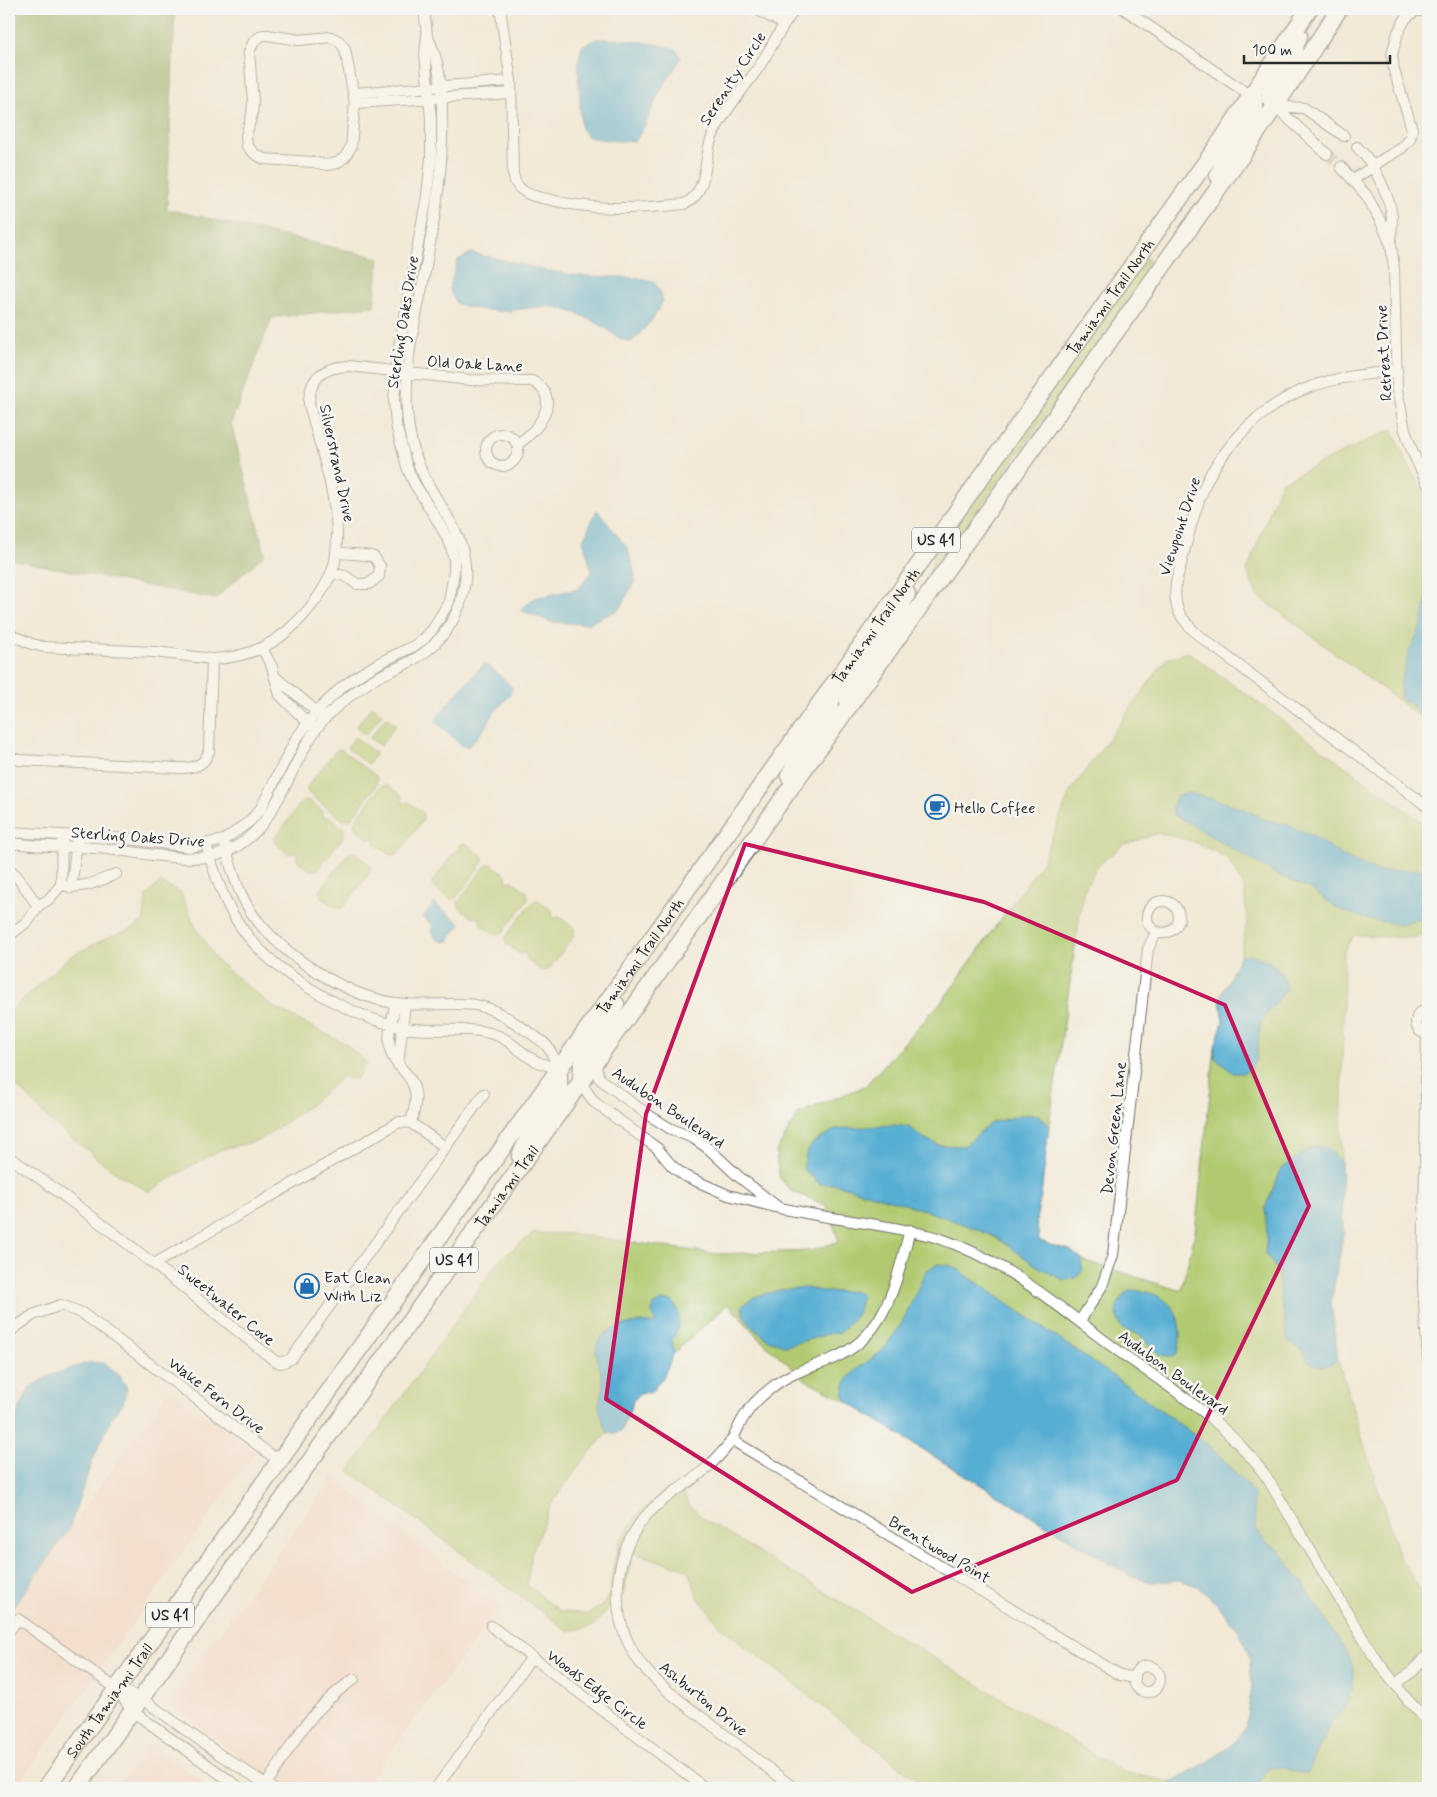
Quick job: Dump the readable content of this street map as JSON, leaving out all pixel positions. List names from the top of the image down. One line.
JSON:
{"streets":{"main road":["Tamiami Trail North","US 41","Tamiami Trail","South Tamiami Trail"],"street":["Serenity Circle","Sterling Oaks Drive","Retreat Drive","Old Oak Lane","Silverstrand Drive","Viewpoint Drive","Audubon Boulevard","Devon Green Lane","Sweetwater Cove","Wake Fern Drive","Brentwood Point","Woods Edge Circle","Ashburton Drive"]},"crossings":[["Tamiami Trail North","Audubon Boulevard"],["Tamiami Trail North","Tamiami Trail"],["Sterling Oaks Drive","Old Oak Lane"],["Sterling Oaks Drive","Silverstrand Drive"],["Retreat Drive","Viewpoint Drive"],["Old Oak Lane","Silverstrand Drive"],["Audubon Boulevard","Devon Green Lane"],["Audubon Boulevard","Tamiami Trail"],["Audubon Boulevard","Ashburton Drive"],["Tamiami Trail","South Tamiami Trail"],["Wake Fern Drive","South Tamiami Trail"],["Brentwood Point","Ashburton Drive"]],"places":{"cafe":["Hello Coffee"],"shop":["Eat Clean With Liz"]},"scale_bar":"100 m"}
